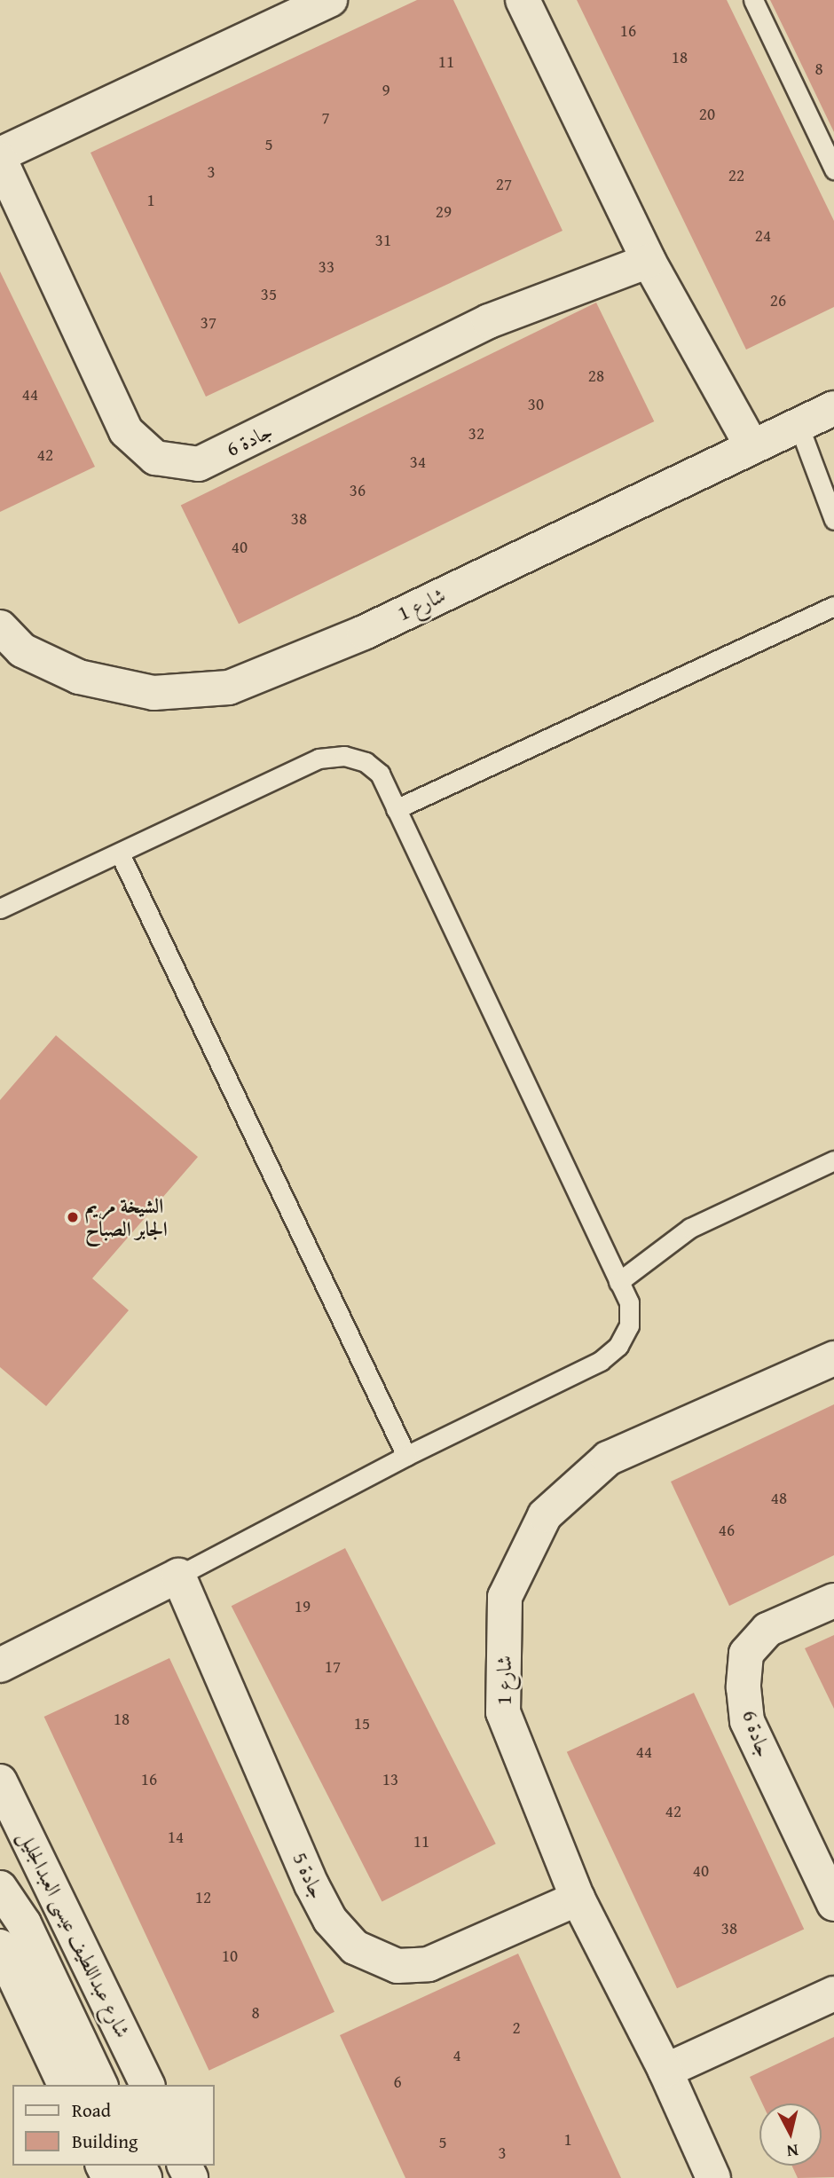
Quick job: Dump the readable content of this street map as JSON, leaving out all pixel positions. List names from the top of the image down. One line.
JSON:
{"streets":{"street":["جادة 6","شارع 1","جادة 5","شارع عبداللطيف عيسى العبدالجليل"]},"crossings":[["شارع 1","جادة 5"]],"places":["الشيخة مريم الجابر الصباح"],"house_numbers":["16","18","11","8","9","20","7","5","3","22","27","1","29","24","31","33","35","26","37","28","44","30","32","42","34","36","38","40","48","46","19","17","18","15","44","16","13","42","14","11","40","12","38","10","8","2","4","6","1","5","3"],"legend":["Road","Building"],"north":"bottom"}
